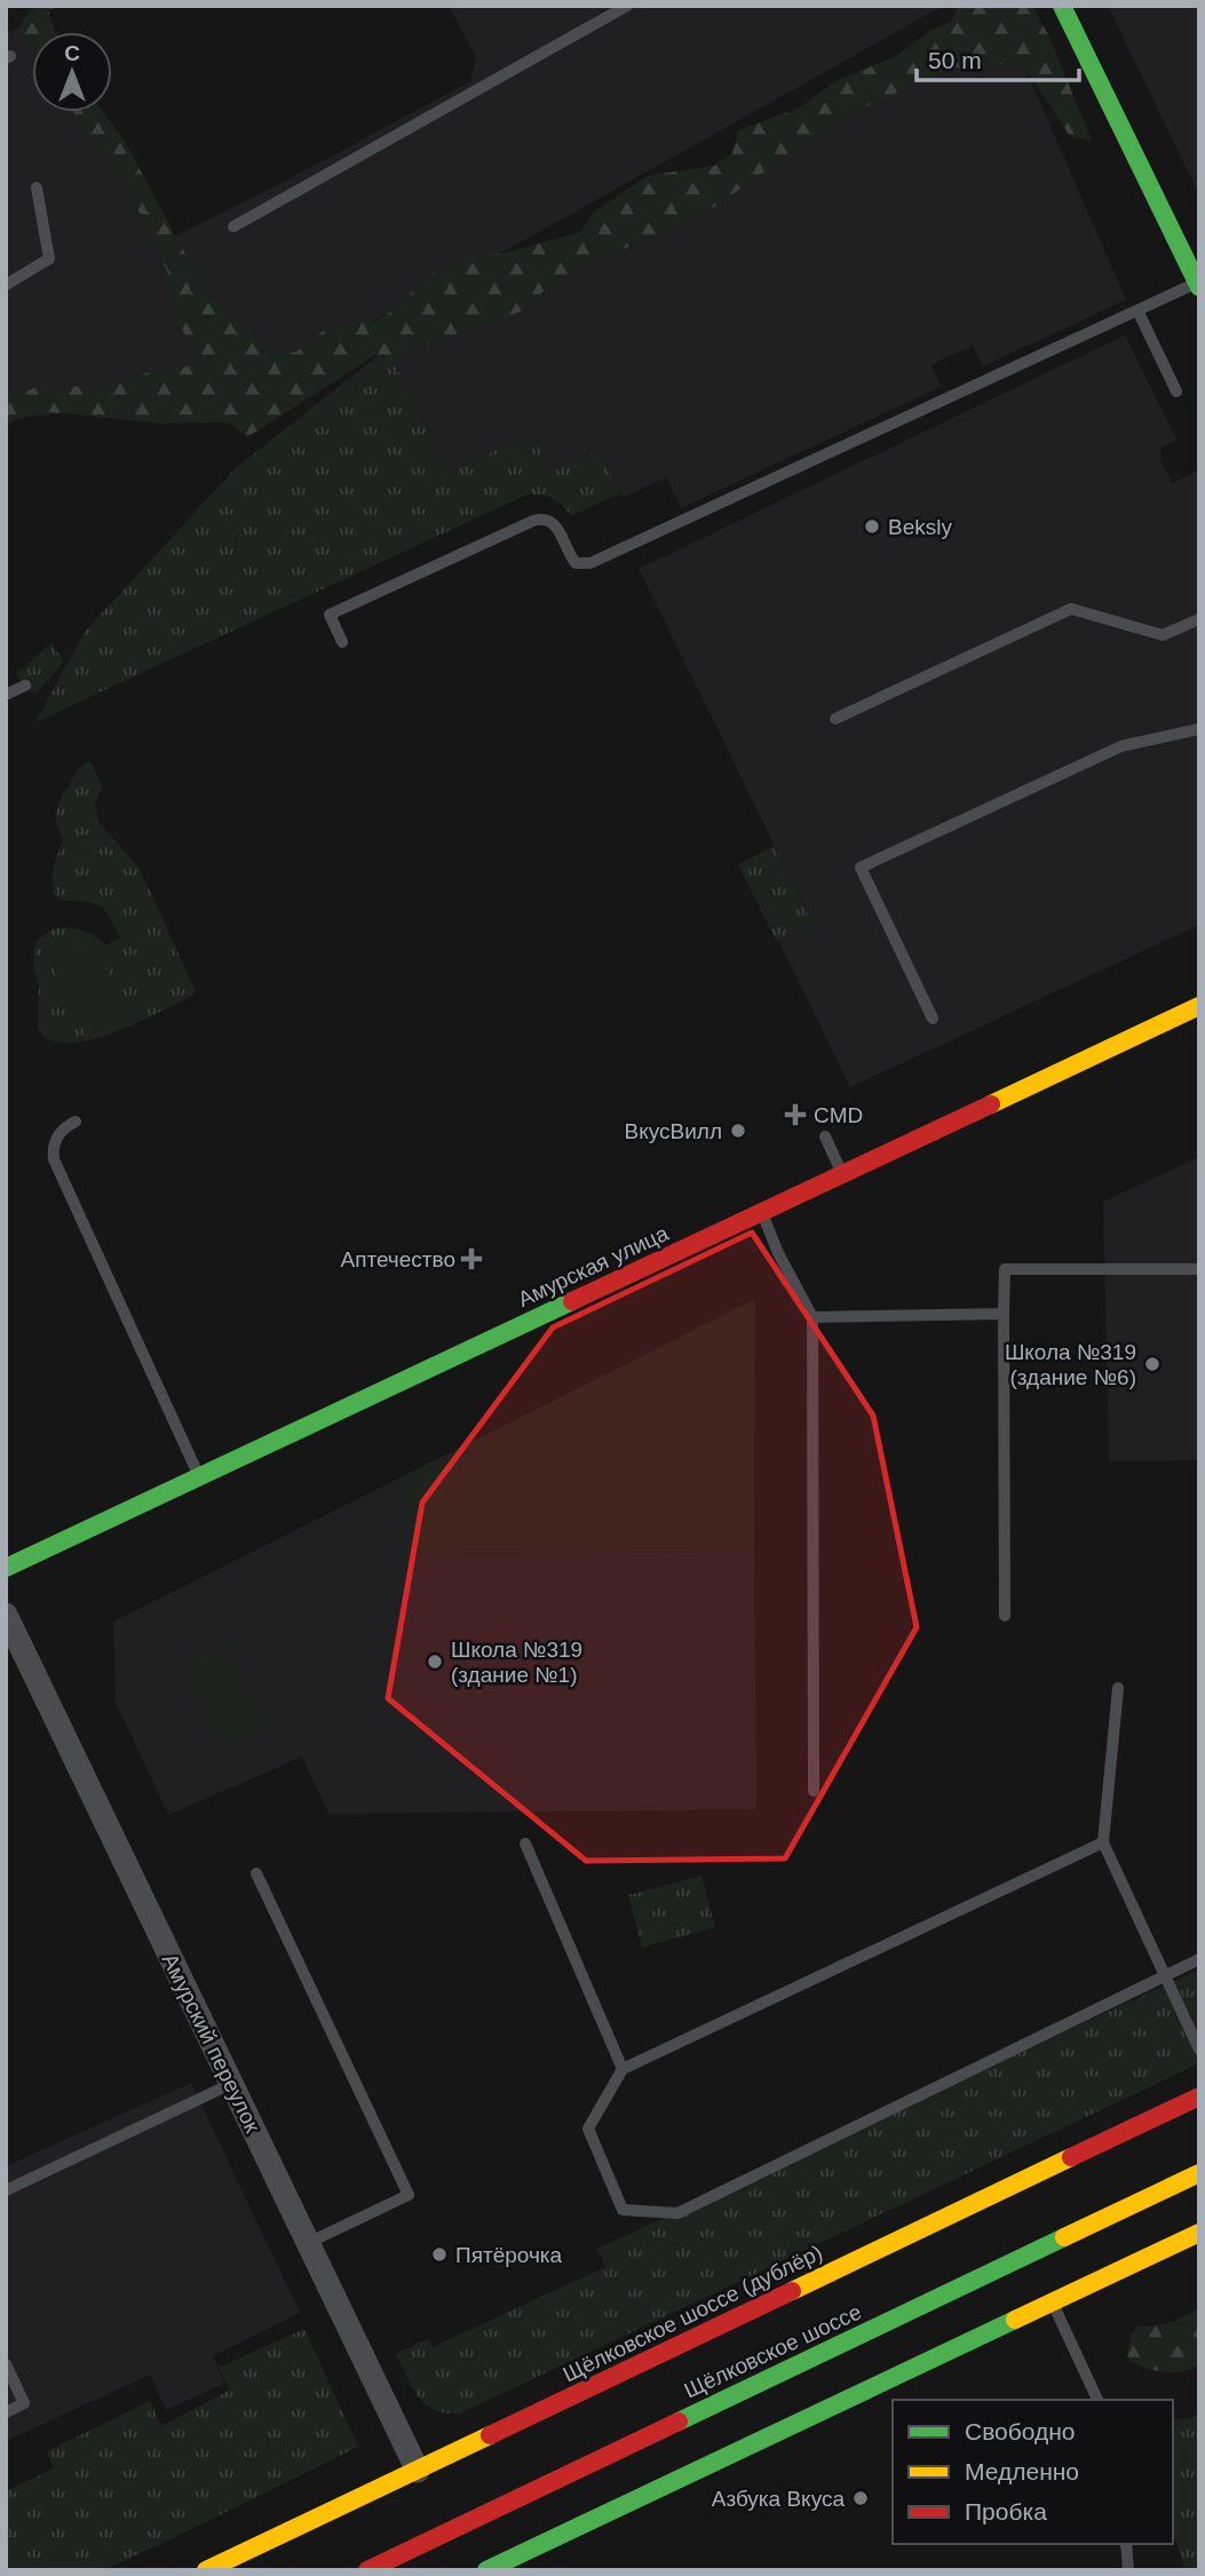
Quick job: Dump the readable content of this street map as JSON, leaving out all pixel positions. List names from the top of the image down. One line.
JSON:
{"streets":{"street":["Амурская улица","Амурский переулок","Щёлковское шоссе (дублёр)","Щёлковское шоссе"]},"crossings":[["Амурский переулок","Щёлковское шоссе (дублёр)"]],"places":{"other":["Beksly","ВкусВилл","Школа №319 (здание №6)","Школа №319 (здание №1)","Пятёрочка","Азбука Вкуса"],"health":["CMD","Аптечество"]},"legend":["Свободно","Медленно","Пробка"],"scale_bar":"50 m","north":"top"}
